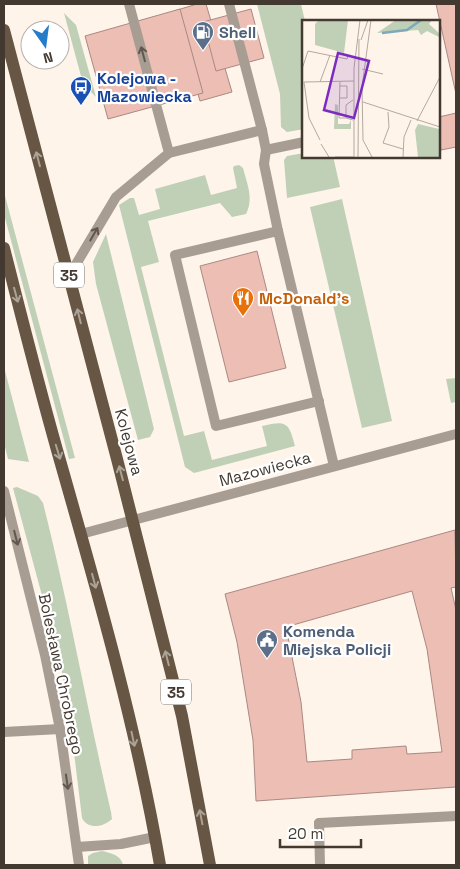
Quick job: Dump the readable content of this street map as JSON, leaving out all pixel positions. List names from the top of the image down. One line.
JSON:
{"streets":{"main road":["35","Kolejowa"],"street":["Mazowiecka","Bolesława Chrobrego"]},"crossings":[["Kolejowa","Mazowiecka"]],"one_way":["Bolesława Chrobrego"],"places":{"fuel station":["Shell"],"bus stop":["Kolejowa - Mazowiecka"],"restaurant":["McDonald's"],"public building":["Komenda Miejska Policji"]},"scale_bar":"20 m","north":"bottom"}
